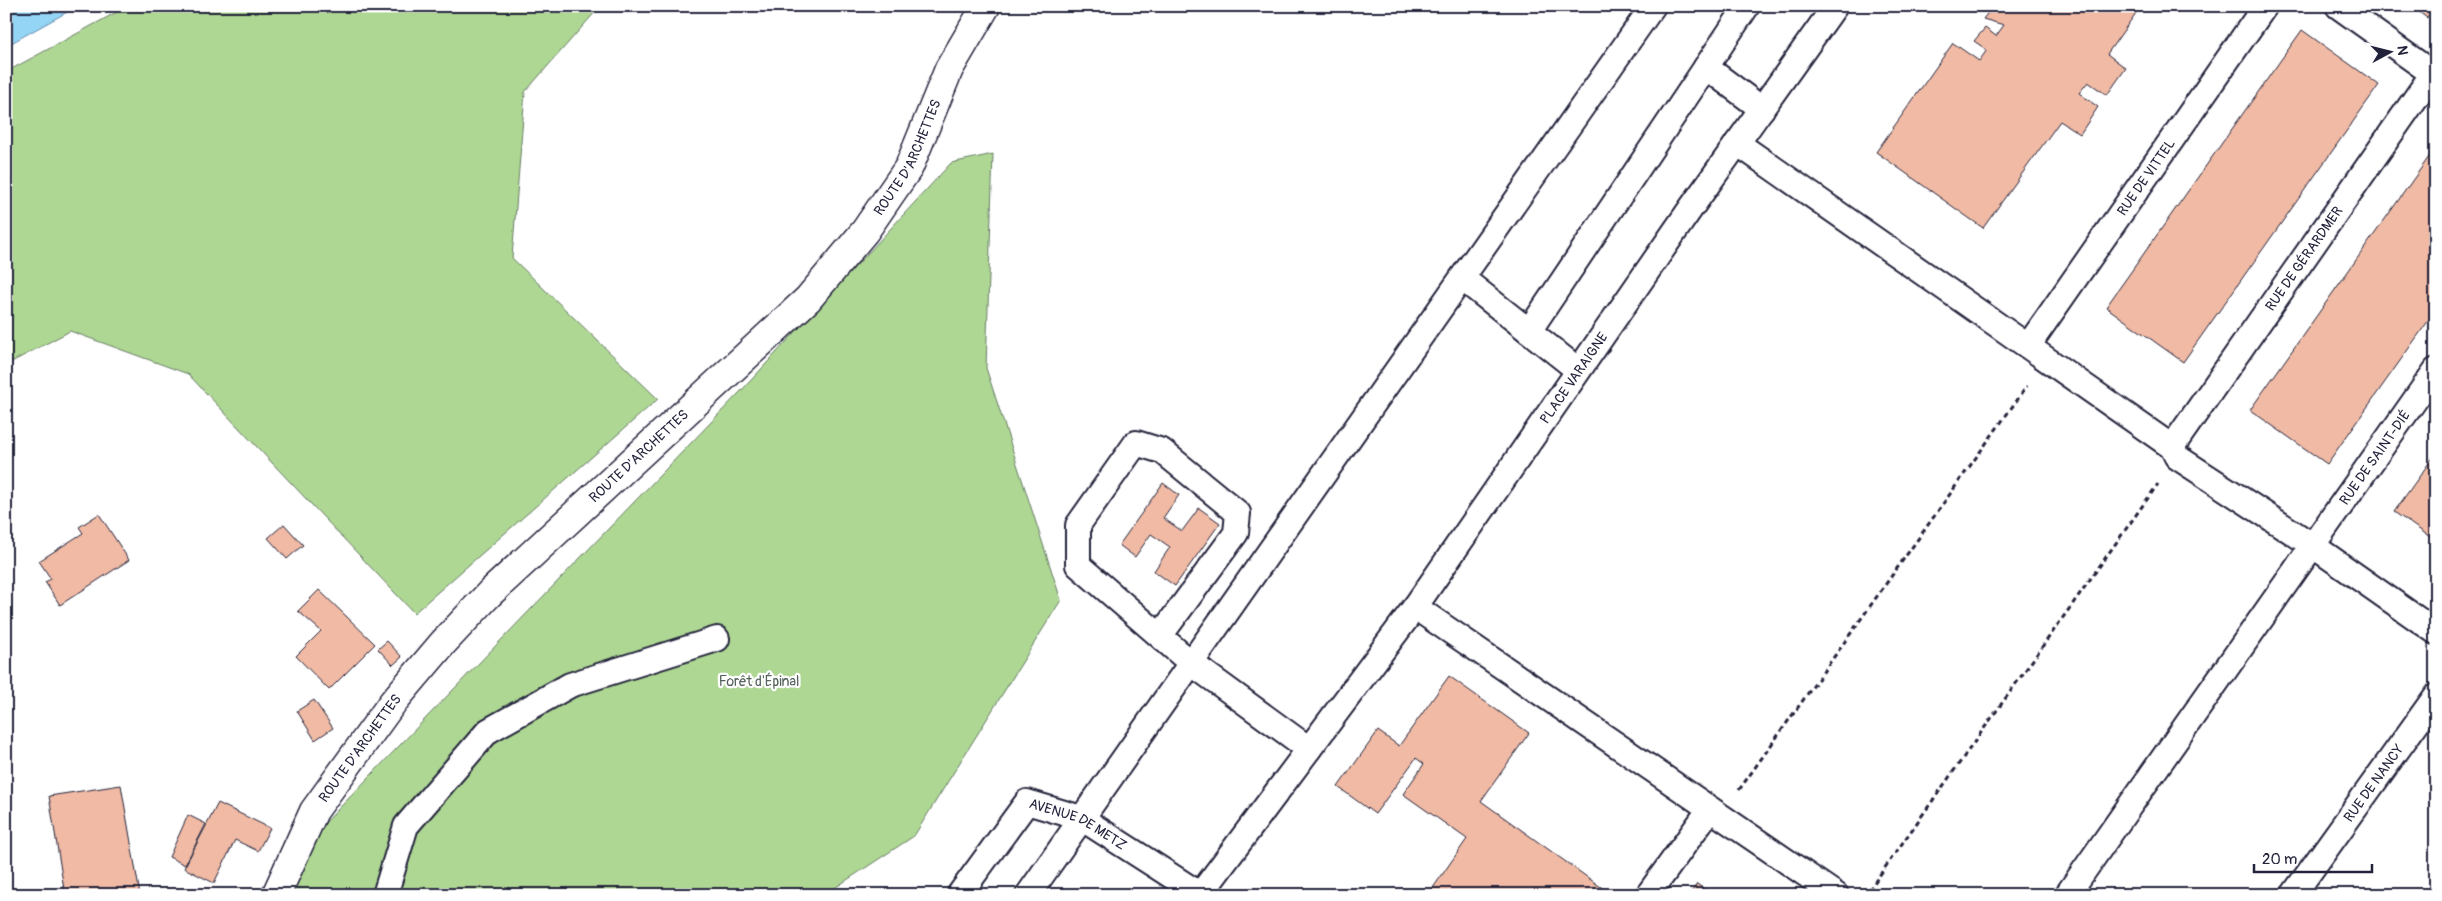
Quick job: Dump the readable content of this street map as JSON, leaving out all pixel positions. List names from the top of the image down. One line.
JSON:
{"streets":{"street":["ROUTE D'ARCHETTES"],"lane":["RUE DE VITTEL","RUE DE GÉRARDMER","PLACE VARAIGNE","RUE DE SAINT-DIÉ","RUE DE NANCY","AVENUE DE METZ"]},"crossings":[["PLACE VARAIGNE","AVENUE DE METZ"]],"parks":["Forêt d'Épinal"],"scale_bar":"20 m","north":"right"}
